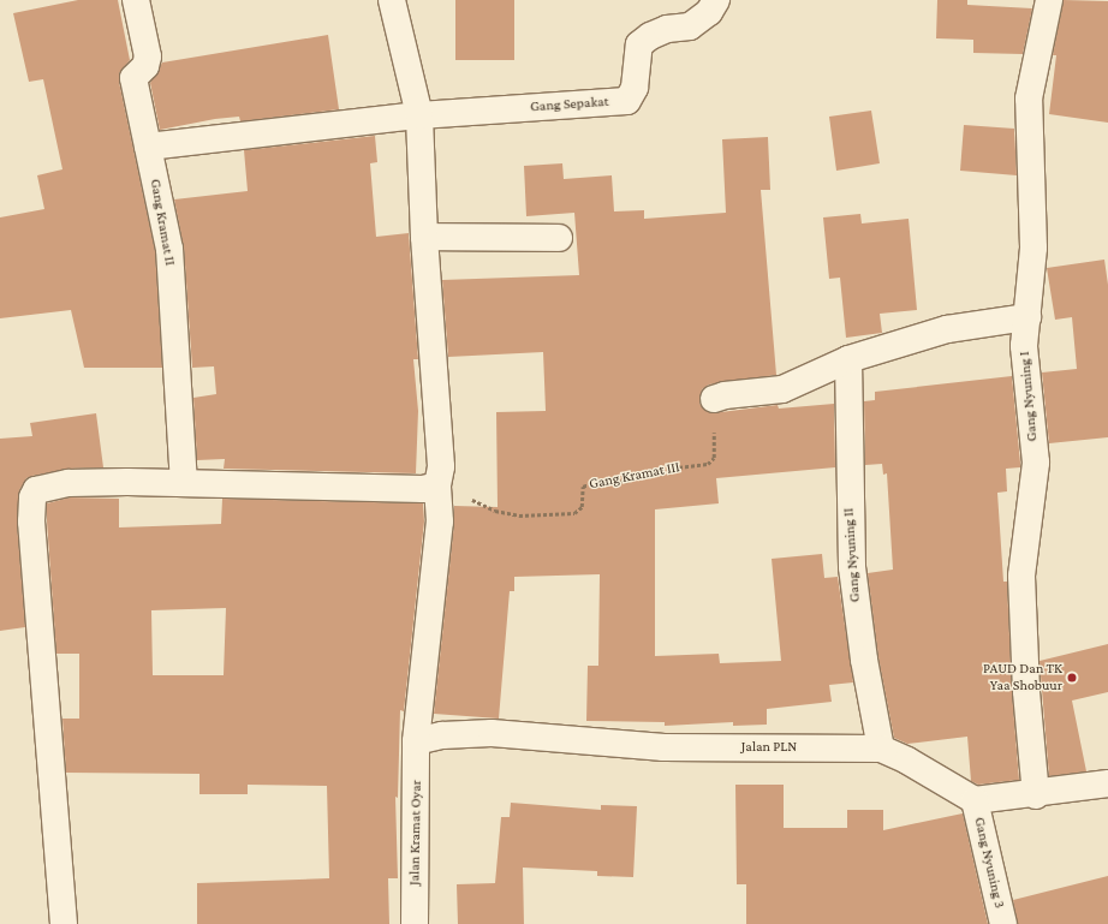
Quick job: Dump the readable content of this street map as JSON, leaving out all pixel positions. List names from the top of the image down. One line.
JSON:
{"streets":{"street":["Gang Sepakat","Gang Kramat II","Gang Nyuning I","Gang Nyuning II","Jalan PLN","Jalan Kramat Oyar","Gang Nyuning 3"],"path":["Gang Kramat III"]},"crossings":[["Gang Sepakat","Jalan Kramat Oyar"],["Gang Kramat III","Jalan Kramat Oyar"],["Gang Nyuning II","Jalan PLN"],["Jalan PLN","Jalan Kramat Oyar"],["Jalan PLN","Gang Nyuning 3"]],"places":["PAUD Dan TK Yaa Shobuur"]}
